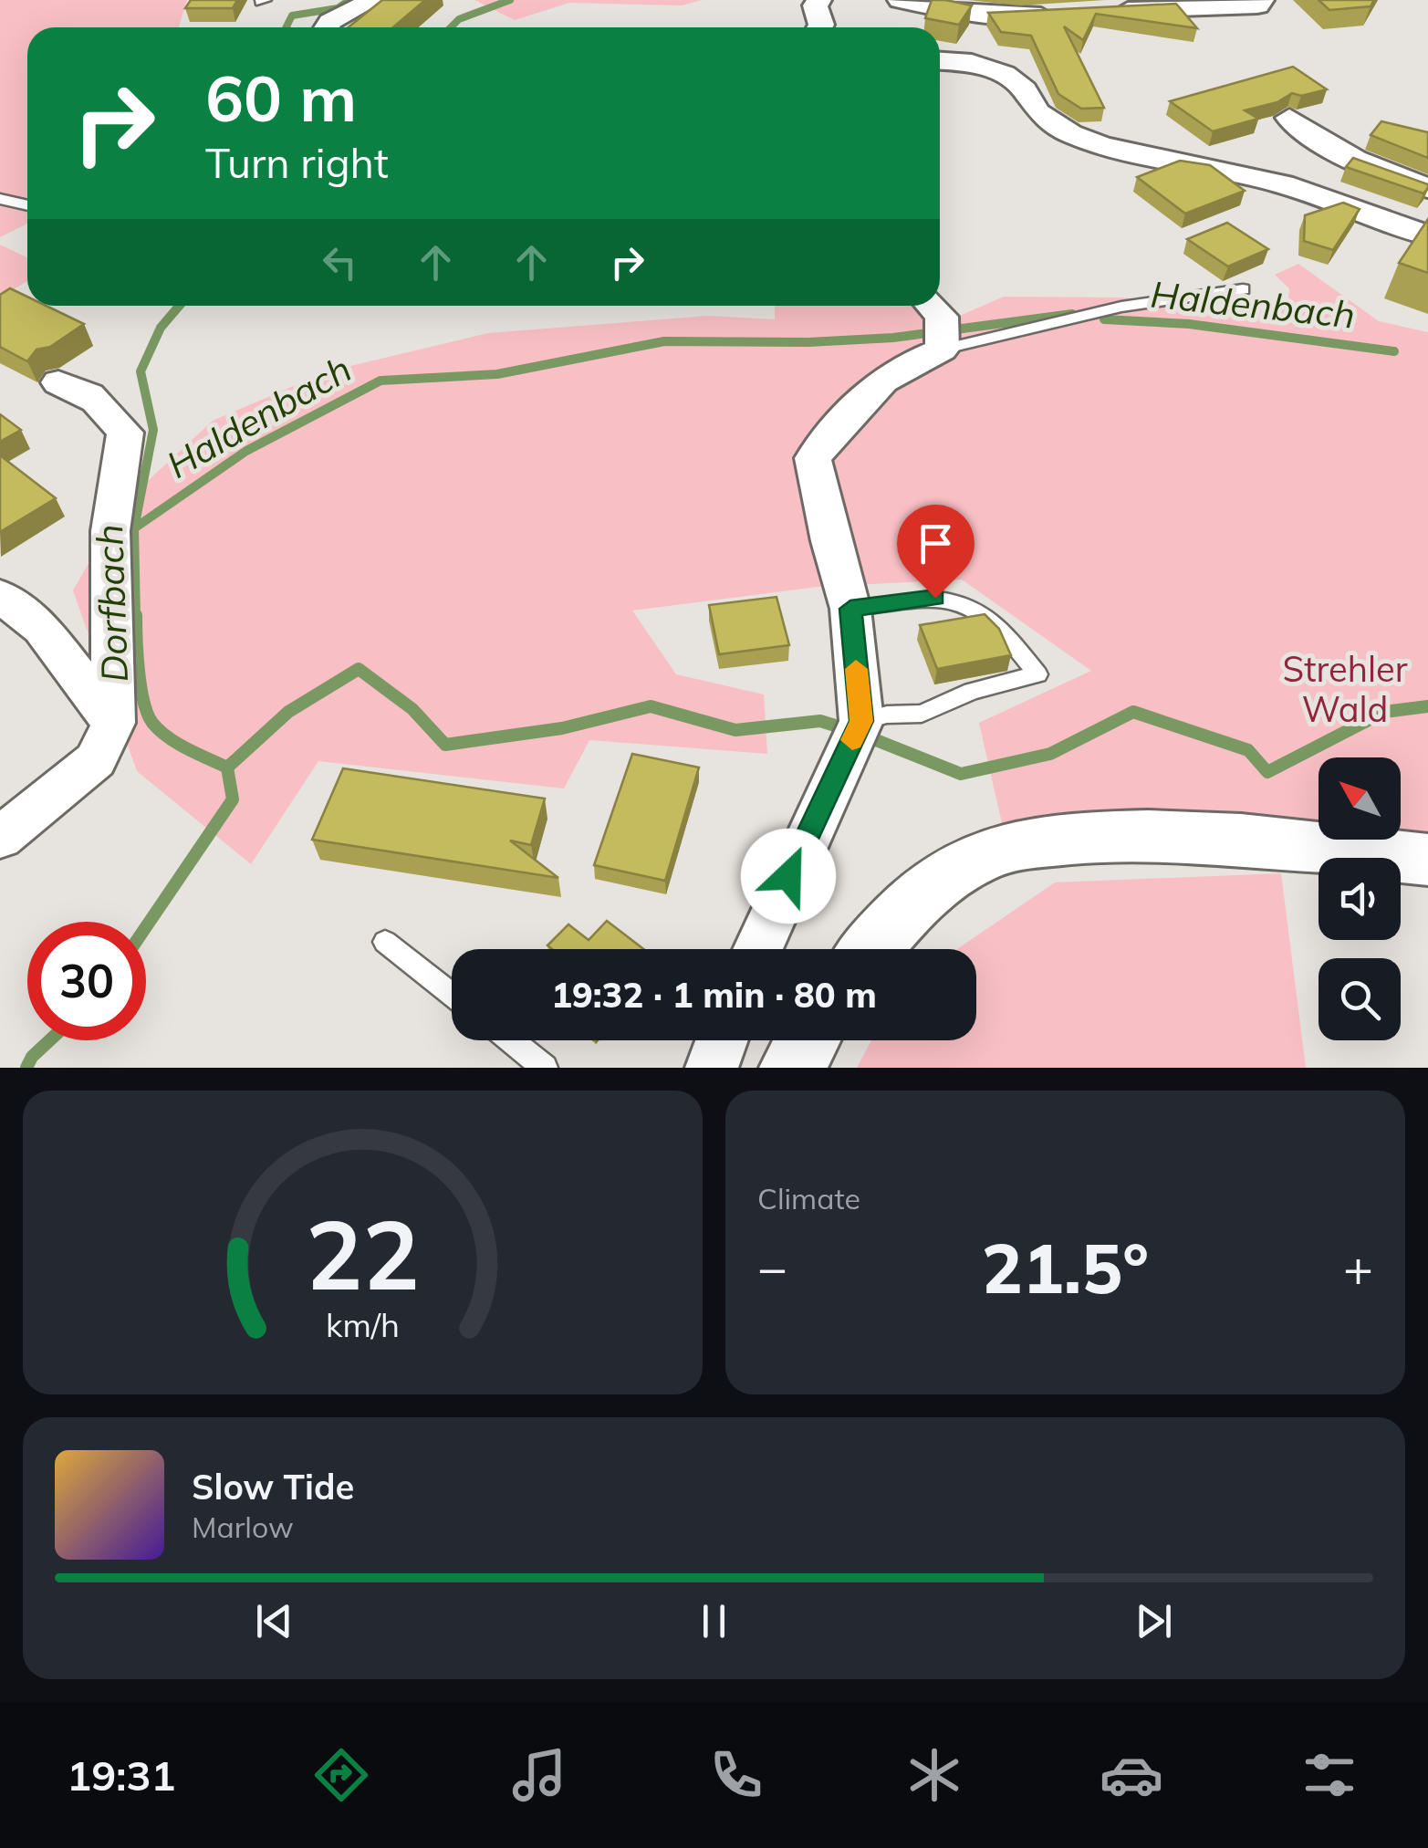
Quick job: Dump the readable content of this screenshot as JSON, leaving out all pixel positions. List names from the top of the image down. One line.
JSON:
{"water":["Haldenbach","Dorfbach"],"parks":["Strehler Wald"],"north":"top left","page":{"turn":["60 m","Turn right"],"limit":"30","trip":"19:32 · 1 min · 80 m","tile":"Climate","heat":["−","21.5°","+"],"song":["Slow Tide","Marlow"],"tabs":"19:31","gauge":["22","km/h"]}}
